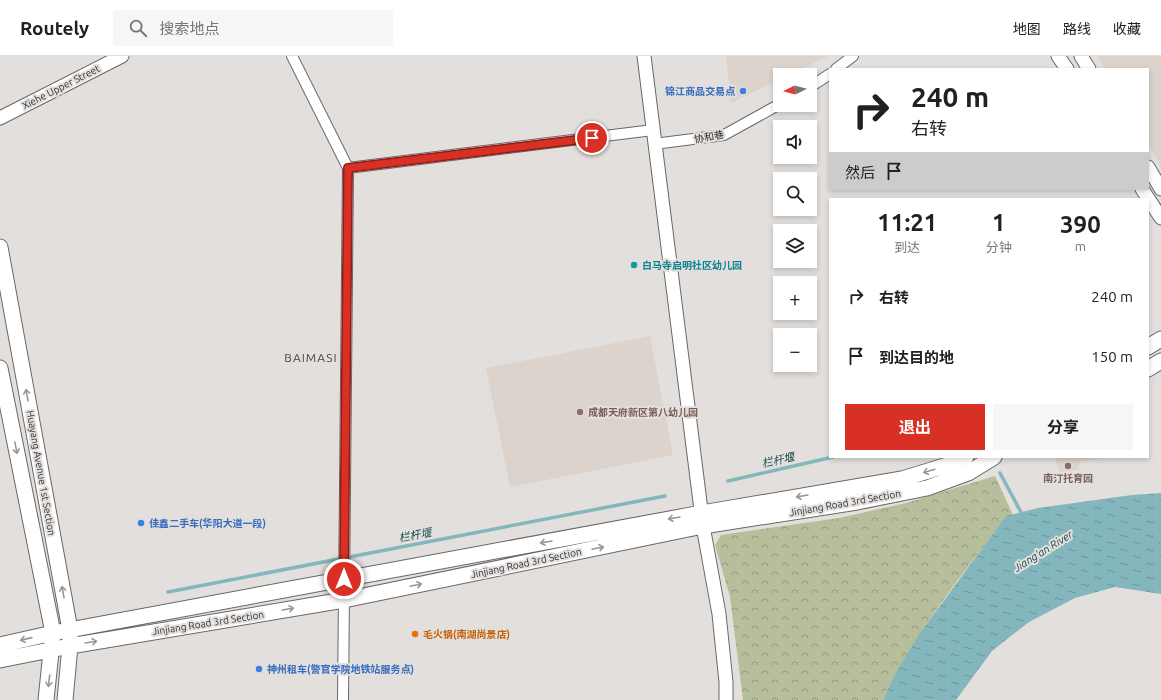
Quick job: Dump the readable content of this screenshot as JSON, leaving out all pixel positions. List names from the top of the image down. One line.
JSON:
{"streets":{"main road":["Huayang Avenue 1st Section","Jinjiang Road 3rd Section"],"street":["Xiehe Upper Street","协和巷"]},"crossings":[["Huayang Avenue 1st Section","Jinjiang Road 3rd Section"]],"districts":["BAIMASI"],"water":["栏杆堰","Jiang'an River"],"places":["锦江商品交易点","白马寺启明社区幼儿园","成都天府新区第八幼儿园","南汀托育园","佳鑫二手车(华阳大道一段)","毛火锅(南湖尚景店)","神州租车(警官学院地铁站服务点)"],"north":"left","page":{"header":"Routely","search":"搜索地点","nav":["地图","路线","收藏"],"map_buttons":["+","−"],"turn":["240 m","右转"],"then":"然后","eta":["11:21","到达","1","分钟","390","m"],"list":[{"name":"右转","value":"240 m"},{"name":"到达目的地","value":"150 m"}],"buttons":["退出","分享"]}}
